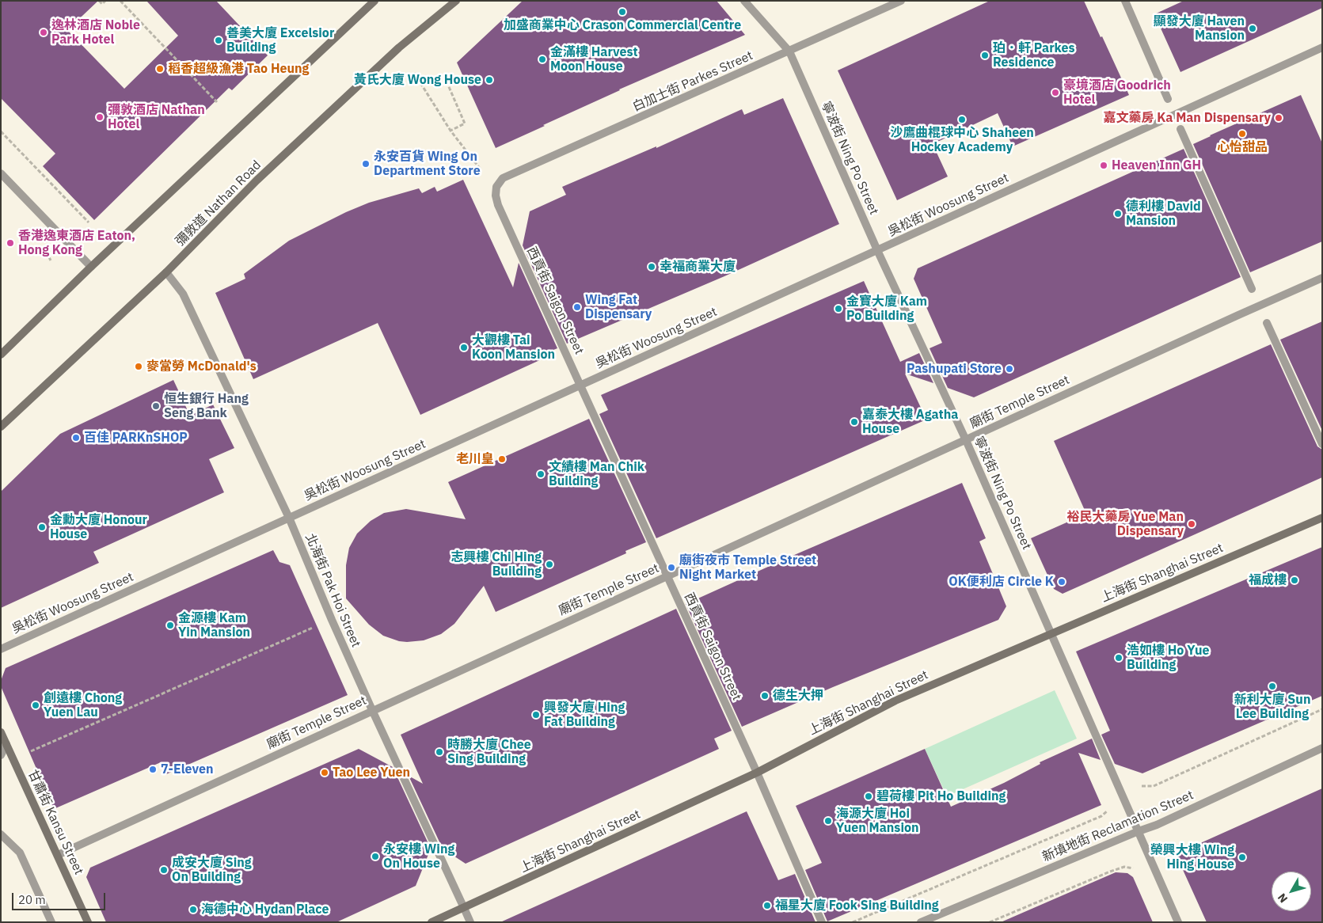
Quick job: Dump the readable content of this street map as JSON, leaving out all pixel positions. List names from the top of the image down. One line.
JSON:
{"streets":{"main road":["彌敦道 Nathan Road","上海街 Shanghai Street","甘肅街 Kansu Street"],"street":["白加士街 Parkes Street","寧波街 Ning Po Street","吳松街 Woosung Street","西貢街 Saigon Street","廟街 Temple Street","北海街 Pak Hoi Street","新填地街 Reclamation Street"]},"crossings":[["白加士街 Parkes Street","寧波街 Ning Po Street"],["白加士街 Parkes Street","西貢街 Saigon Street"],["寧波街 Ning Po Street","吳松街 Woosung Street"],["寧波街 Ning Po Street","廟街 Temple Street"],["寧波街 Ning Po Street","上海街 Shanghai Street"],["寧波街 Ning Po Street","新填地街 Reclamation Street"],["彌敦道 Nathan Road","北海街 Pak Hoi Street"],["吳松街 Woosung Street","西貢街 Saigon Street"],["吳松街 Woosung Street","北海街 Pak Hoi Street"],["西貢街 Saigon Street","廟街 Temple Street"],["西貢街 Saigon Street","上海街 Shanghai Street"],["廟街 Temple Street","北海街 Pak Hoi Street"],["廟街 Temple Street","甘肅街 Kansu Street"],["上海街 Shanghai Street","北海街 Pak Hoi Street"]],"places":["加盛商業中心 Crason Commercial Centre","顯發大廈 Haven Mansion","逸林酒店 Noble Park Hotel","善美大廈 Excelsior Building","珀．軒 Parkes Residence","金滿樓 Harvest Moon House","稻香超級漁港 Tao Heung","黃氏大廈 Wong House","豪境酒店 Goodrich Hotel","彌敦酒店 Nathan Hotel","嘉文藥房 Ka Man Dispensary","沙鷹曲棍球中心 Shaheen Hockey Academy","心怡甜品","永安百貨 Wing On Department Store","Heaven Inn GH","德利樓 David Mansion","香港逸東酒店 Eaton, Hong Kong","幸福商業大廈","Wing Fat Dispensary","金寶大廈 Kam Po Building","大觀樓 Tai Koon Mansion","麥當勞 McDonald's","Pashupati Store","恒生銀行 Hang Seng Bank","嘉泰大樓 Agatha House","百佳 PARKnSHOP","老川皇","文績樓 Man Chik Building","裕民大藥房 Yue Man Dispensary","金勳大廈 Honour House","志興樓 Chi Hing Building","廟街夜市 Temple Street Night Market","福成樓","OK便利店 Circle K","金源樓 Kam Yin Mansion","浩如樓 Ho Yue Building","新利大廈 Sun Lee Building","德生大押","創遠樓 Chong Yuen Lau","興發大廈 Hing Fat Building","時勝大廈 Chee Sing Building","7-Eleven","Tao Lee Yuen","碧荷樓 Pit Ho Building","海源大廈 Hoi Yuen Mansion","永安樓 Wing On House","榮興大樓 Wing Hing House","成安大廈 Sing On Building","福星大廈 Fook Sing Building","海德中心 Hydan Place"],"scale_bar":"20 m","north":"bottom left"}
